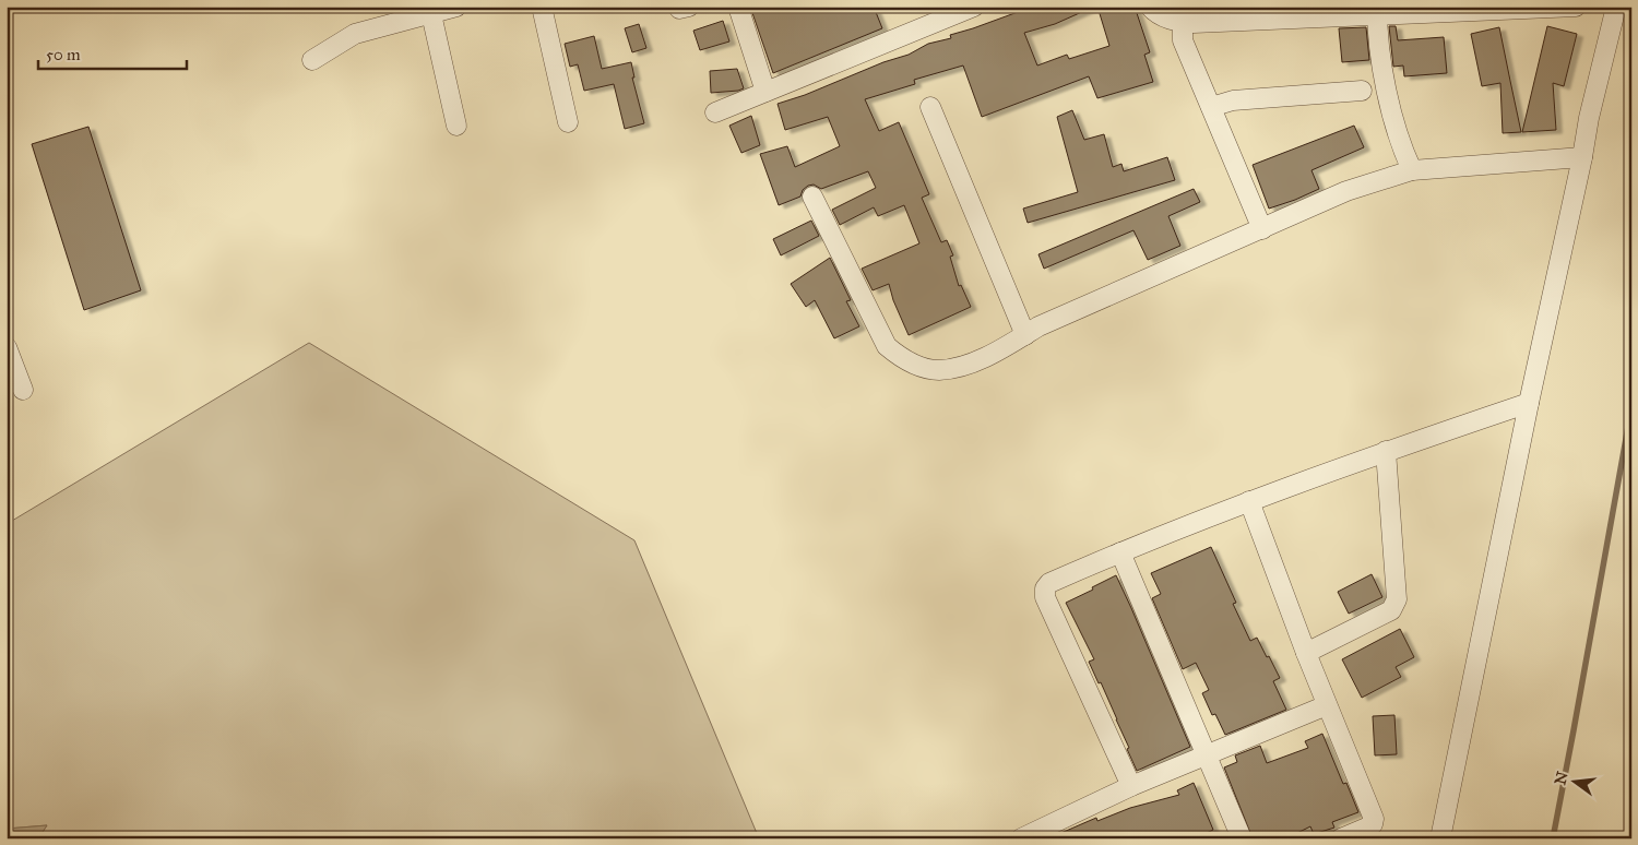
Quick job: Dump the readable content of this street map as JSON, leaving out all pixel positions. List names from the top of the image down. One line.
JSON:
{"scale_bar":"50 m","north":"left"}
